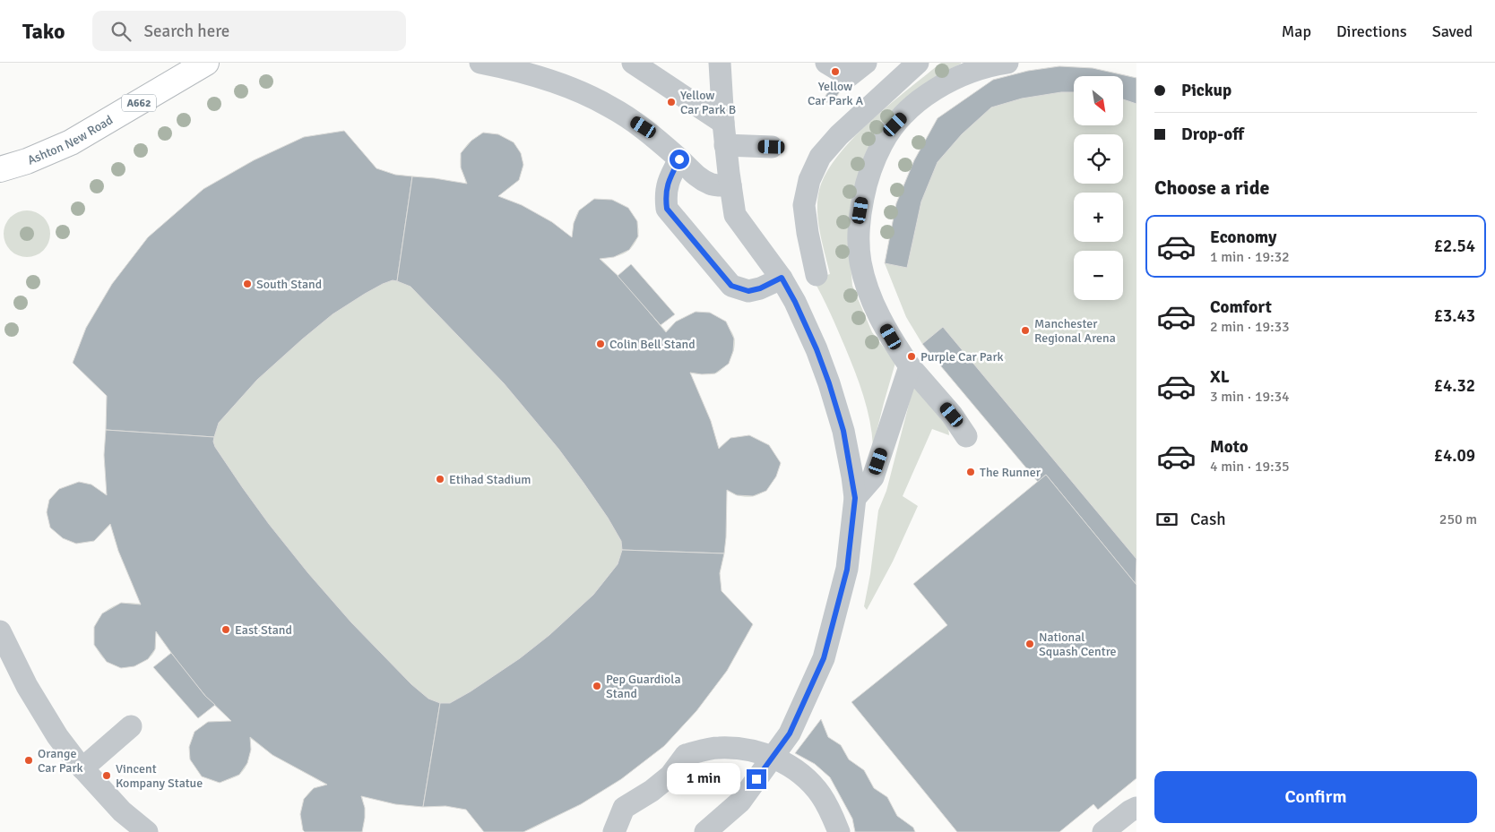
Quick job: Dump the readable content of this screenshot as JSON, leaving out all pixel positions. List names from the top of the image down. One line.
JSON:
{"streets":{"main road":["A662","Ashton New Road"]},"places":["Yellow Car Park A","Yellow Car Park B","South Stand","Manchester Regional Arena","Colin Bell Stand","Purple Car Park","The Runner","Etihad Stadium","East Stand","National Squash Centre","Pep Guardiola Stand","Orange Car Park","Vincent Kompany Statue"],"north":"bottom right","page":{"header":"Tako","search":"Search here","nav":["Map","Directions","Saved"],"banner":["Pickup","Drop-off"],"map_buttons":["+","−"],"heading":"Choose a ride","list":[{"name":"Economy","note":"1 min · 19:32","value":"£2.54"},{"name":"Comfort","note":"2 min · 19:33","value":"£3.43"},{"name":"XL","note":"3 min · 19:34","value":"£4.32"},{"name":"Moto","note":"4 min · 19:35","value":"£4.09"}],"pay":["Cash","250 m"],"buttons":"Confirm","bubble":"1 min"}}
